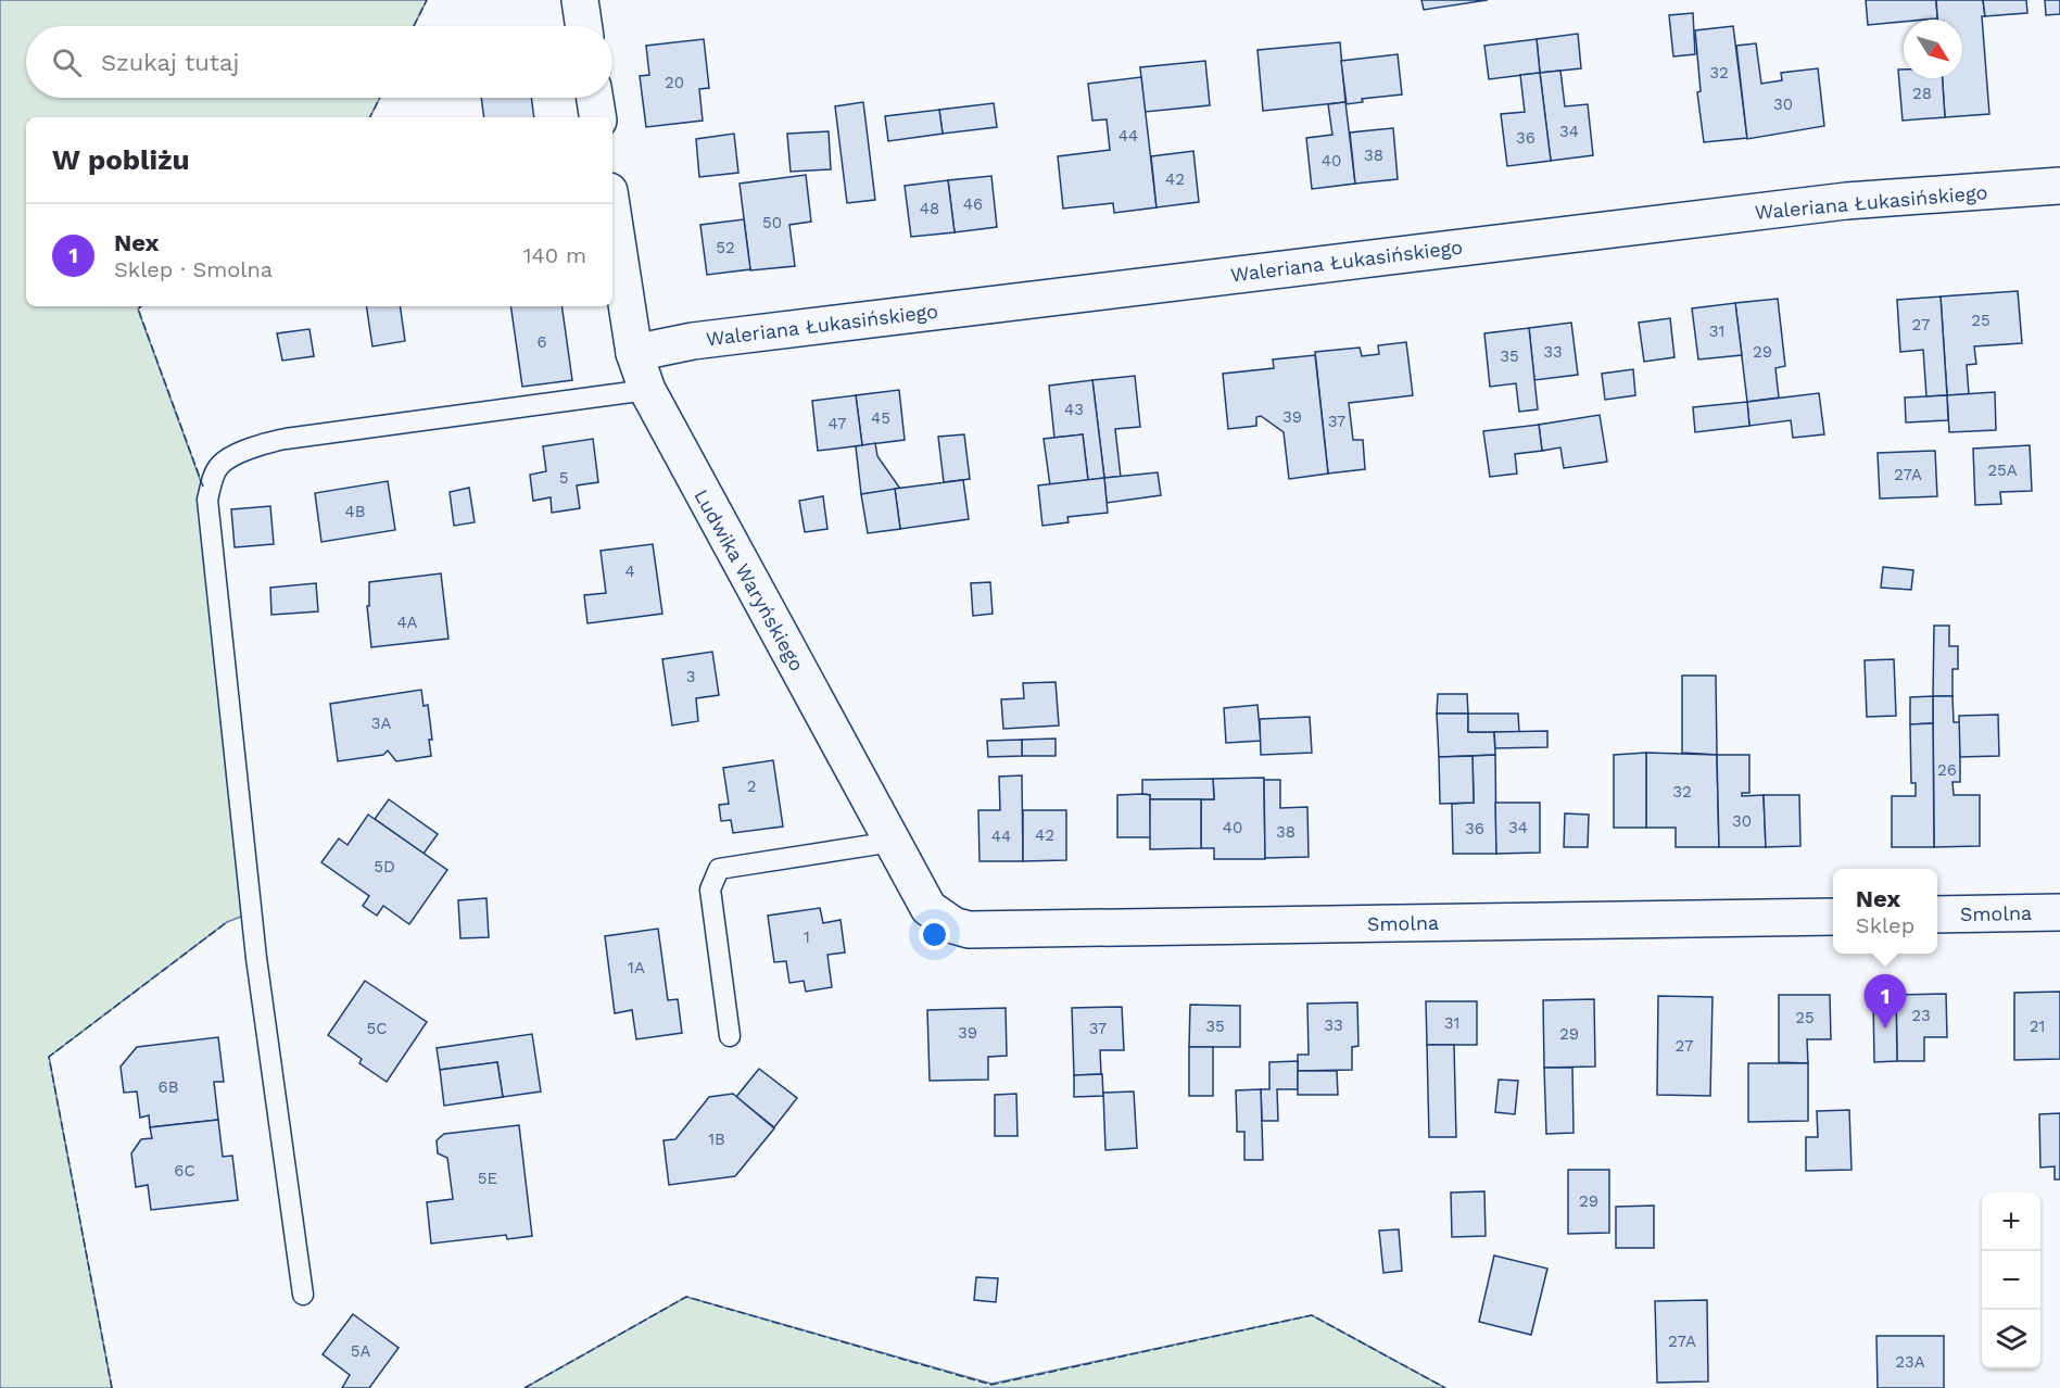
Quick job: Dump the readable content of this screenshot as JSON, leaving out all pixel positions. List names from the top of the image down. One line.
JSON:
{"streets":{"street":["Waleriana Łukasińskiego","Ludwika Waryńskiego","Smolna"]},"crossings":[["Waleriana Łukasińskiego","Ludwika Waryńskiego"],["Ludwika Waryńskiego","Smolna"]],"house_numbers":["32","20","28","30","34","44","36","38","40","42","46","48","50","52","25","27","31","6","33","29","35","43","39","45","37","47","25A","27A","5","4B","4","4A","3","3A","26","2","32","30","40","34","36","38","42","44","5D","1","1A","23","25","31","33","35","21","5C","37","39","29","27","6B","1B","6C","5E","29","27A","5A","23A"],"north":"bottom right","page":{"search":"Szukaj tutaj","heading":"W pobliżu","list":[{"mark":"1","name":"Nex","note":"Sklep · Smolna","value":"140 m"}],"popup":["Nex","Sklep"],"pins":"1","map_buttons":["+","−"]}}
